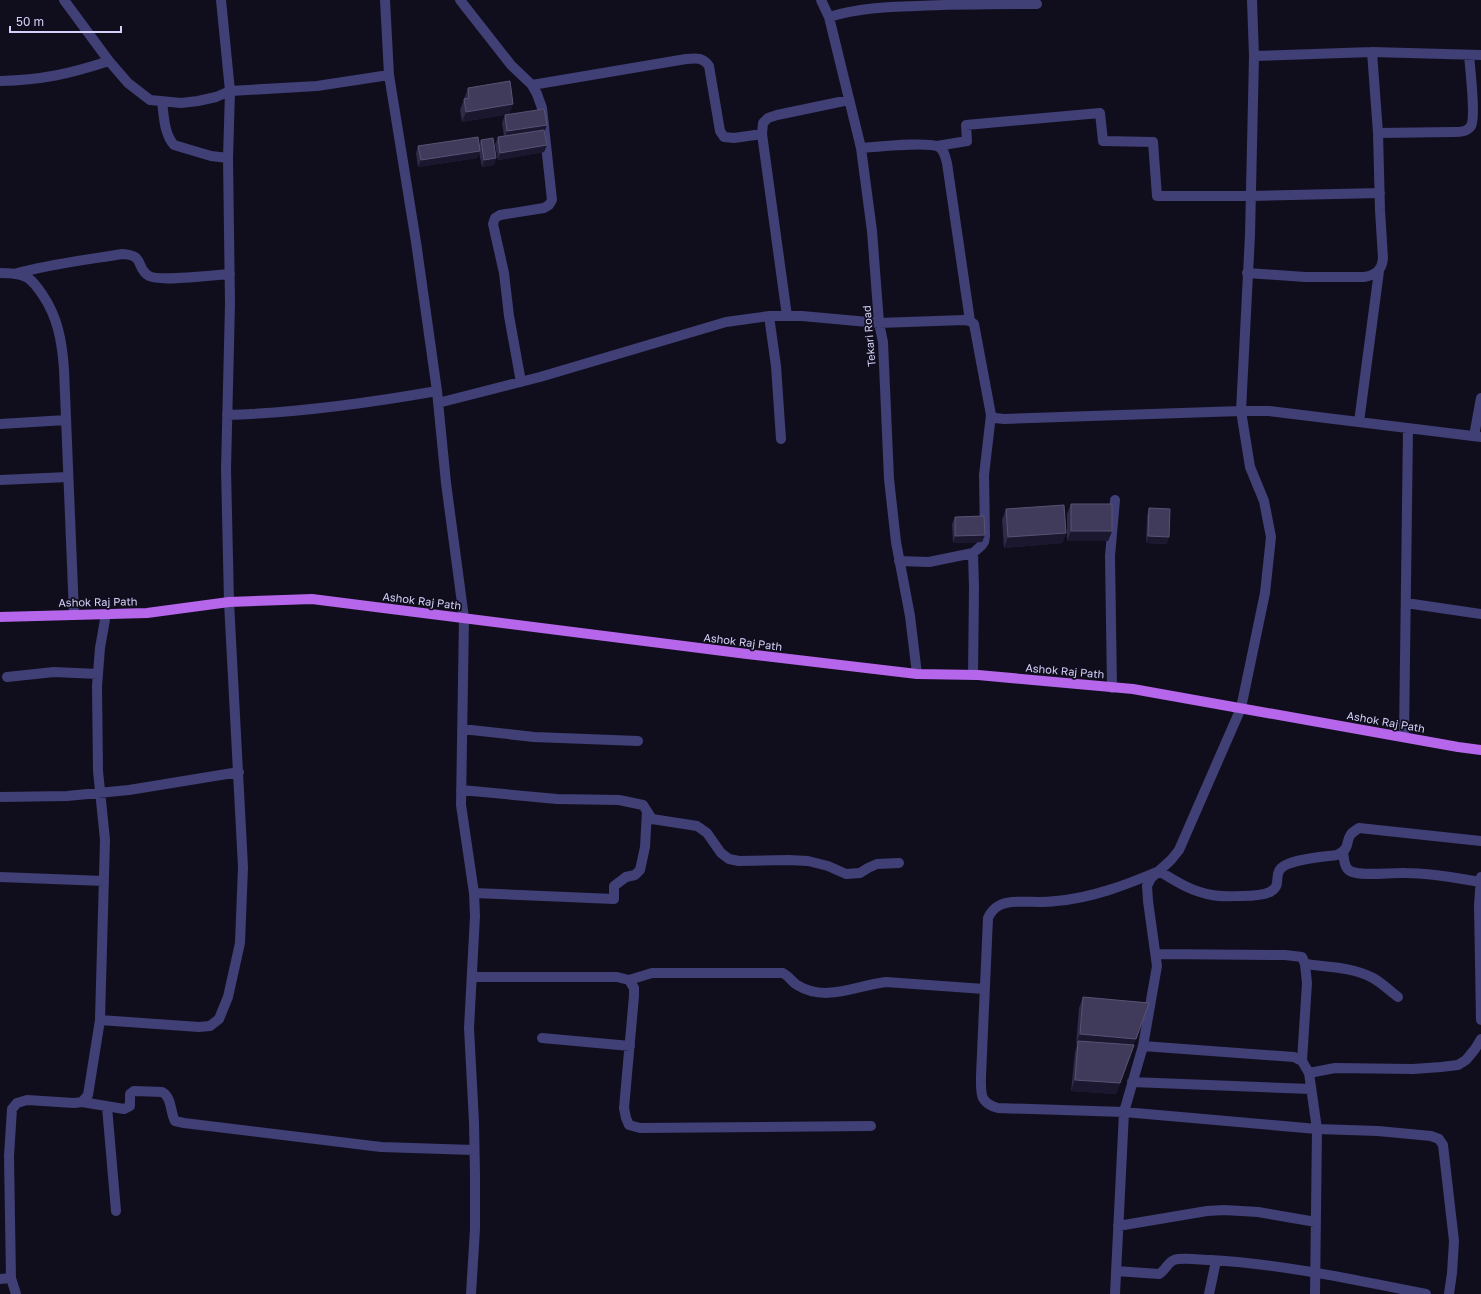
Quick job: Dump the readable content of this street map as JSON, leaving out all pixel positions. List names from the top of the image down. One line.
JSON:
{"streets":{"main road":["Ashok Raj Path"],"street":["Tekari Road"]},"crossings":[["Tekari Road","Ashok Raj Path"]],"scale_bar":"50 m"}
